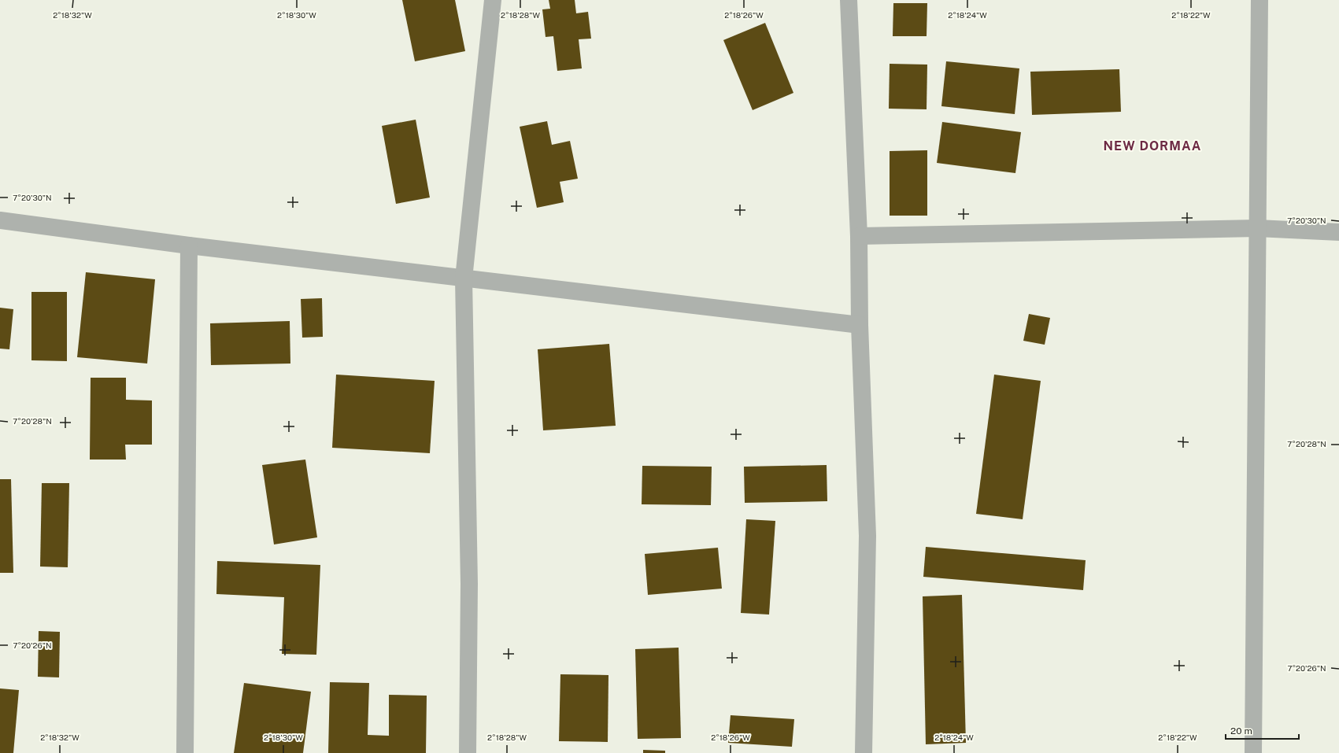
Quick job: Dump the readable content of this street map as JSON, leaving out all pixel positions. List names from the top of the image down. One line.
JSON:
{"districts":["NEW DORMAA"],"scale_bar":"20 m","coordinates":["2°18'32\"W","2°18'30\"W","2°18'28\"W","2°18'26\"W","2°18'24\"W","2°18'22\"W","7°20'30\"N","7°20'28\"N","7°20'26\"N"]}
